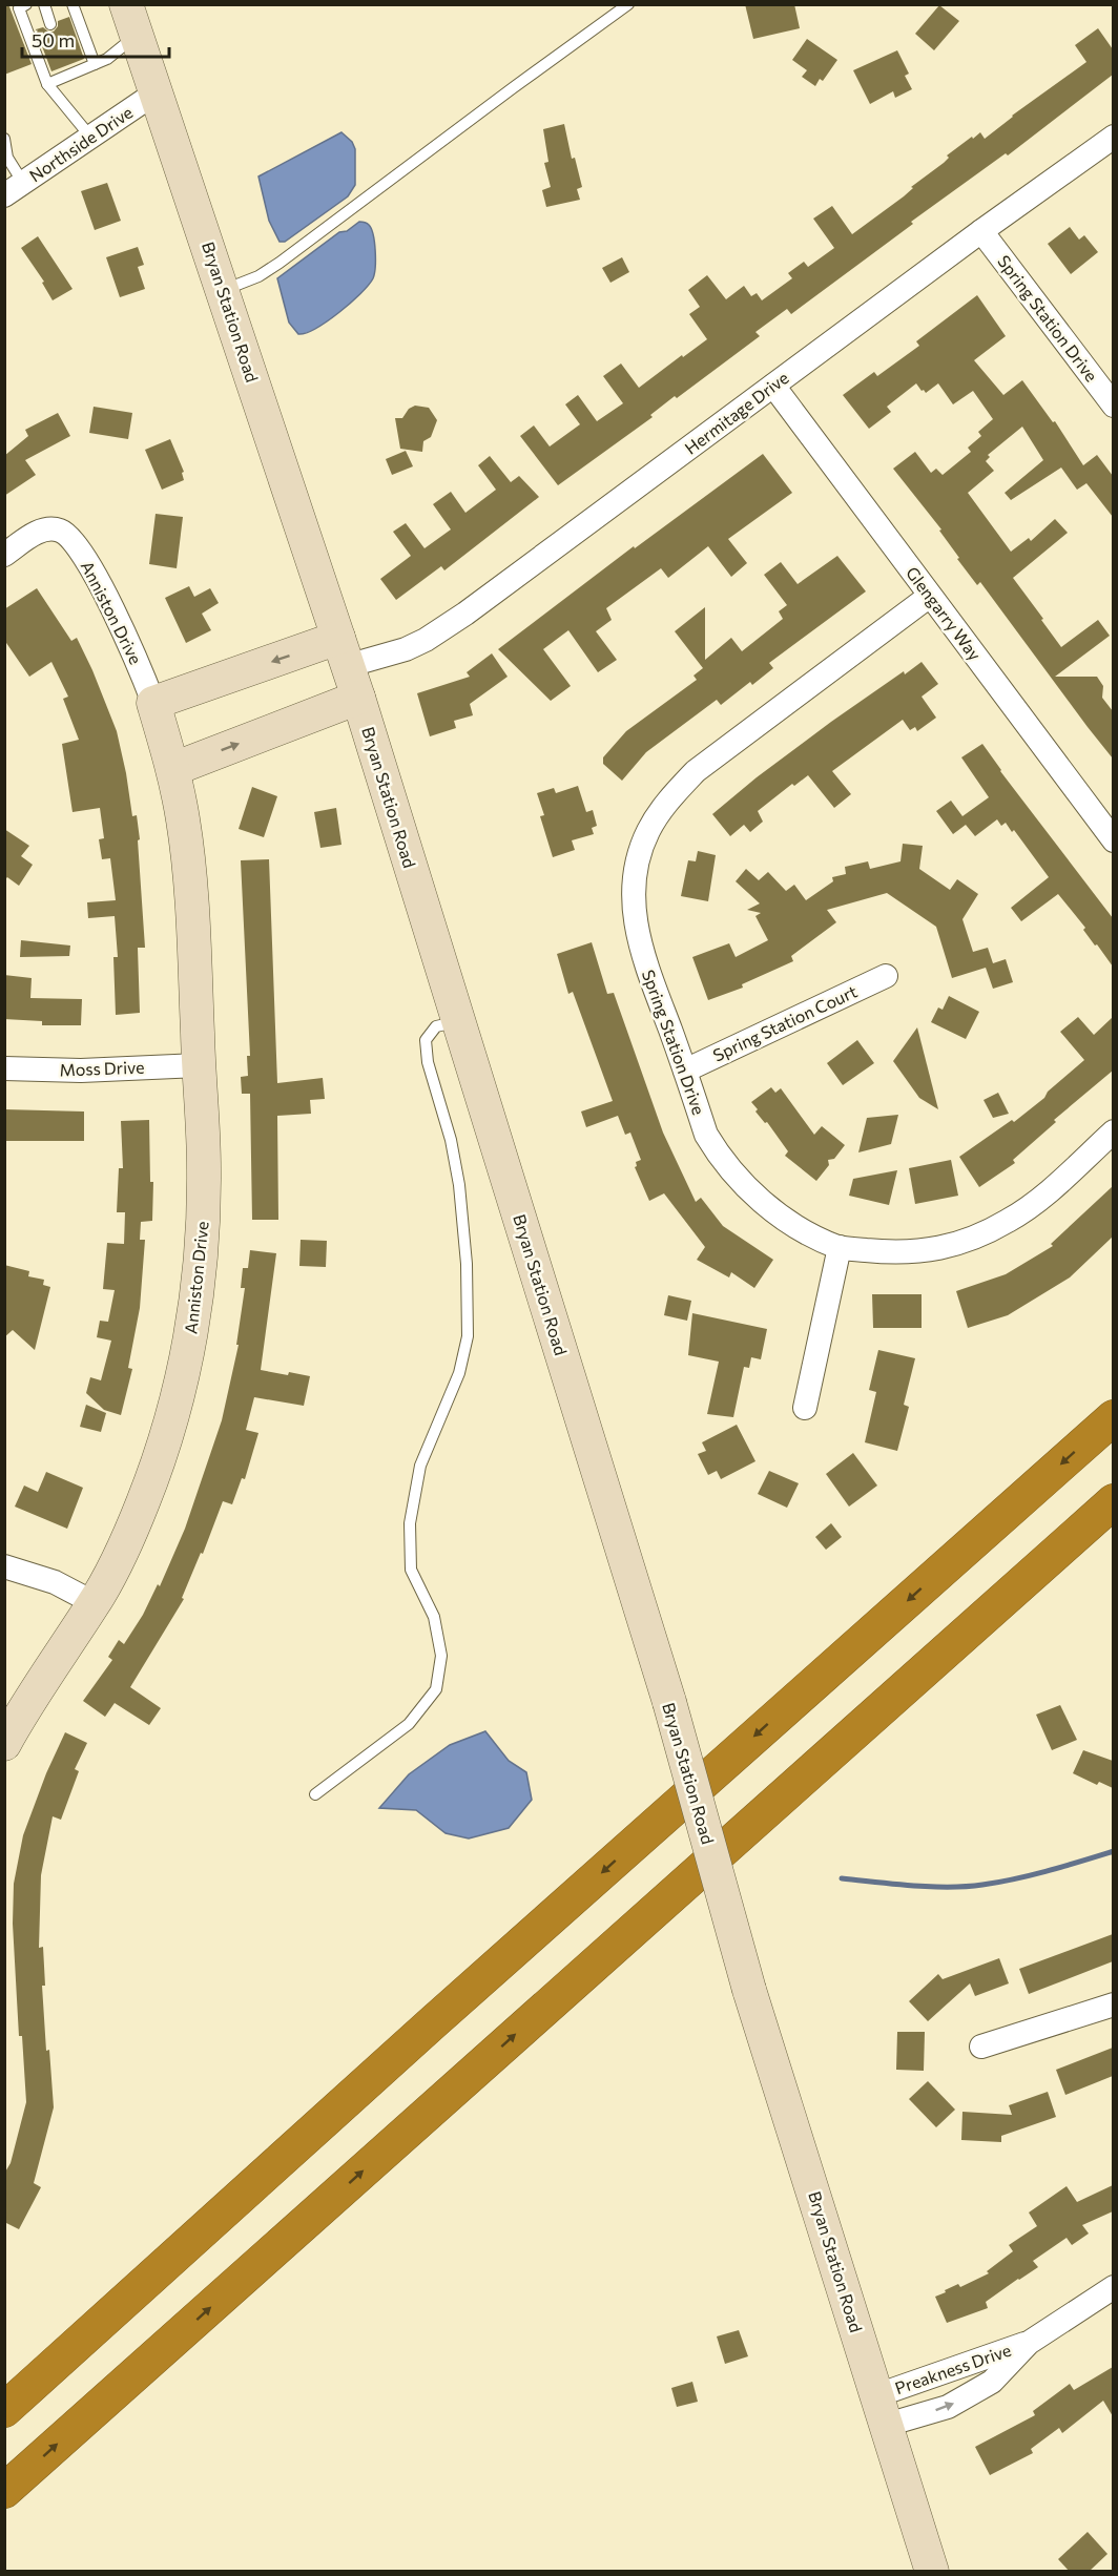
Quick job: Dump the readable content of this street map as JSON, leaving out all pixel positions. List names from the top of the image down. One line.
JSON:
{"streets":{"main road":["Bryan Station Road","Anniston Drive"],"street":["Northside Drive","Spring Station Drive","Hermitage Drive","Glengarry Way","Spring Station Court","Moss Drive","Preakness Drive"]},"crossings":[["Northside Drive","Bryan Station Road"],["Bryan Station Road","Hermitage Drive"],["Bryan Station Road","Preakness Drive"],["Spring Station Drive","Hermitage Drive"],["Spring Station Drive","Glengarry Way"],["Spring Station Drive","Spring Station Court"],["Hermitage Drive","Glengarry Way"],["Anniston Drive","Moss Drive"]],"scale_bar":"50 m"}
